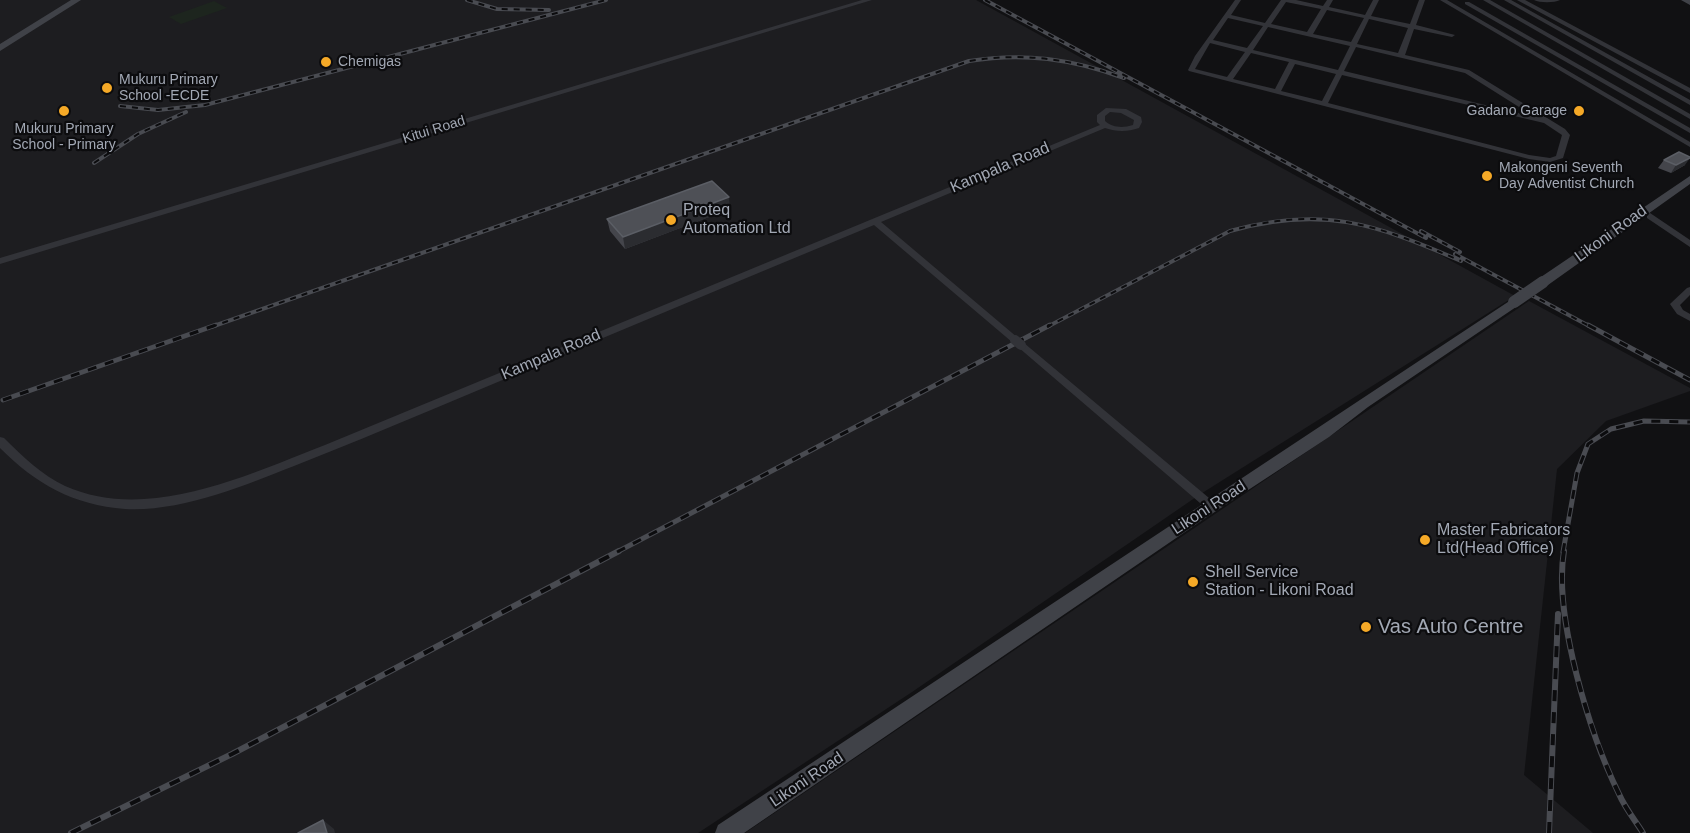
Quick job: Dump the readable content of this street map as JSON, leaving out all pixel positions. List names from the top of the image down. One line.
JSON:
{"streets":{"street":["Kitui Road","Kampala Road","Likoni Road"]},"places":["Chemigas","Mukuru Primary School -ECDE","Mukuru Primary School - Primary","Gadano Garage","Makongeni Seventh Day Adventist Church","Proteq Automation Ltd","Master Fabricators Ltd(Head Office)","Shell Service Station - Likoni Road","Vas Auto Centre"]}
